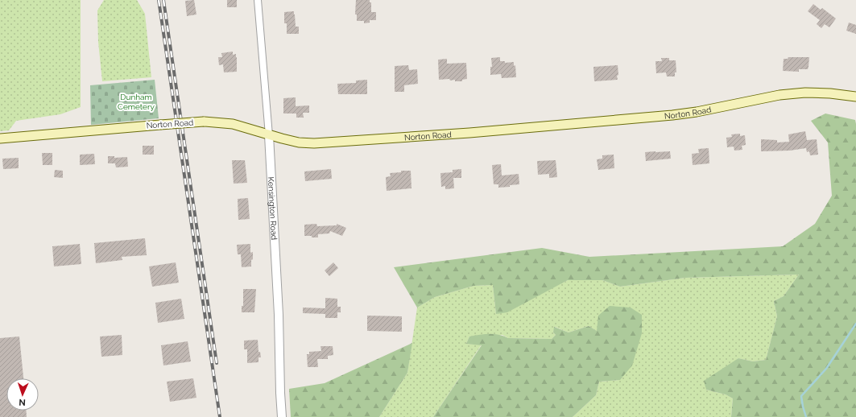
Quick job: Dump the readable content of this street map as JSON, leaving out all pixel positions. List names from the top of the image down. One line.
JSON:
{"streets":{"main road":["Norton Road"],"street":["Kensington Road"]},"crossings":[["Norton Road","Kensington Road"]],"parks":["Dunham Cemetery"],"north":"bottom"}
